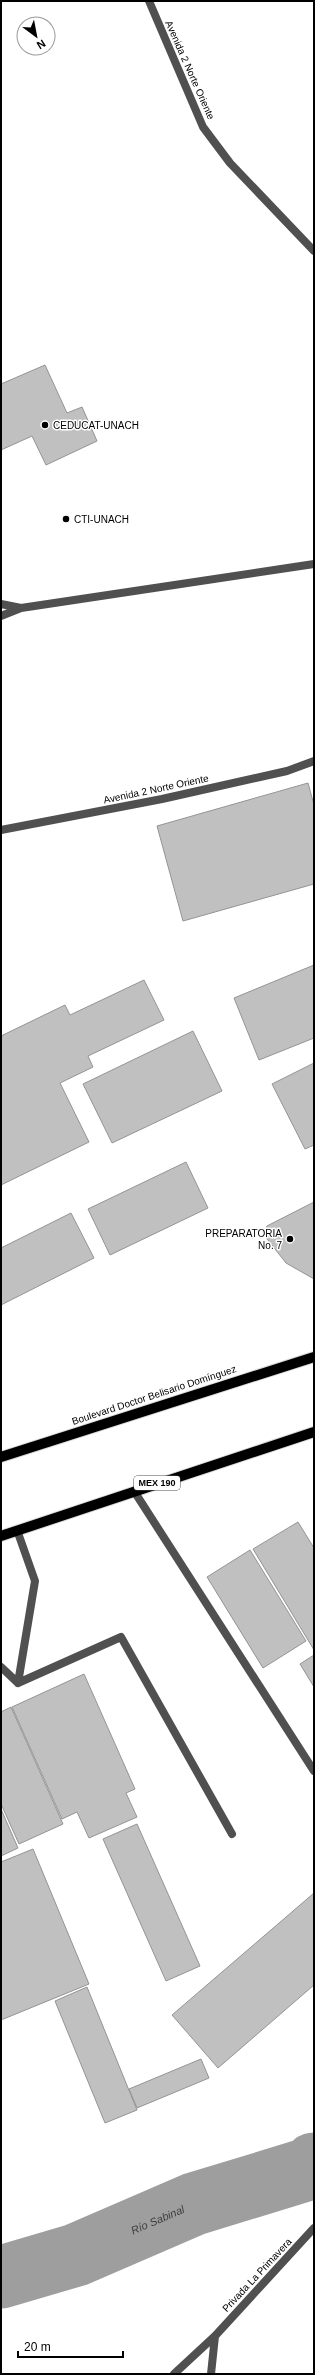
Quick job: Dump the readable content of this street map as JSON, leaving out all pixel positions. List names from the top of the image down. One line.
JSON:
{"streets":{"main road":["Boulevard Doctor Belisario Domínguez","MEX 190"],"street":["Avenida 2 Norte Oriente","Privada La Primavera"]},"water":["Río Sabinal"],"places":["CEDUCAT-UNACH","CTI-UNACH","PREPARATORIA No. 7"],"scale_bar":"20 m","north":"bottom right"}
